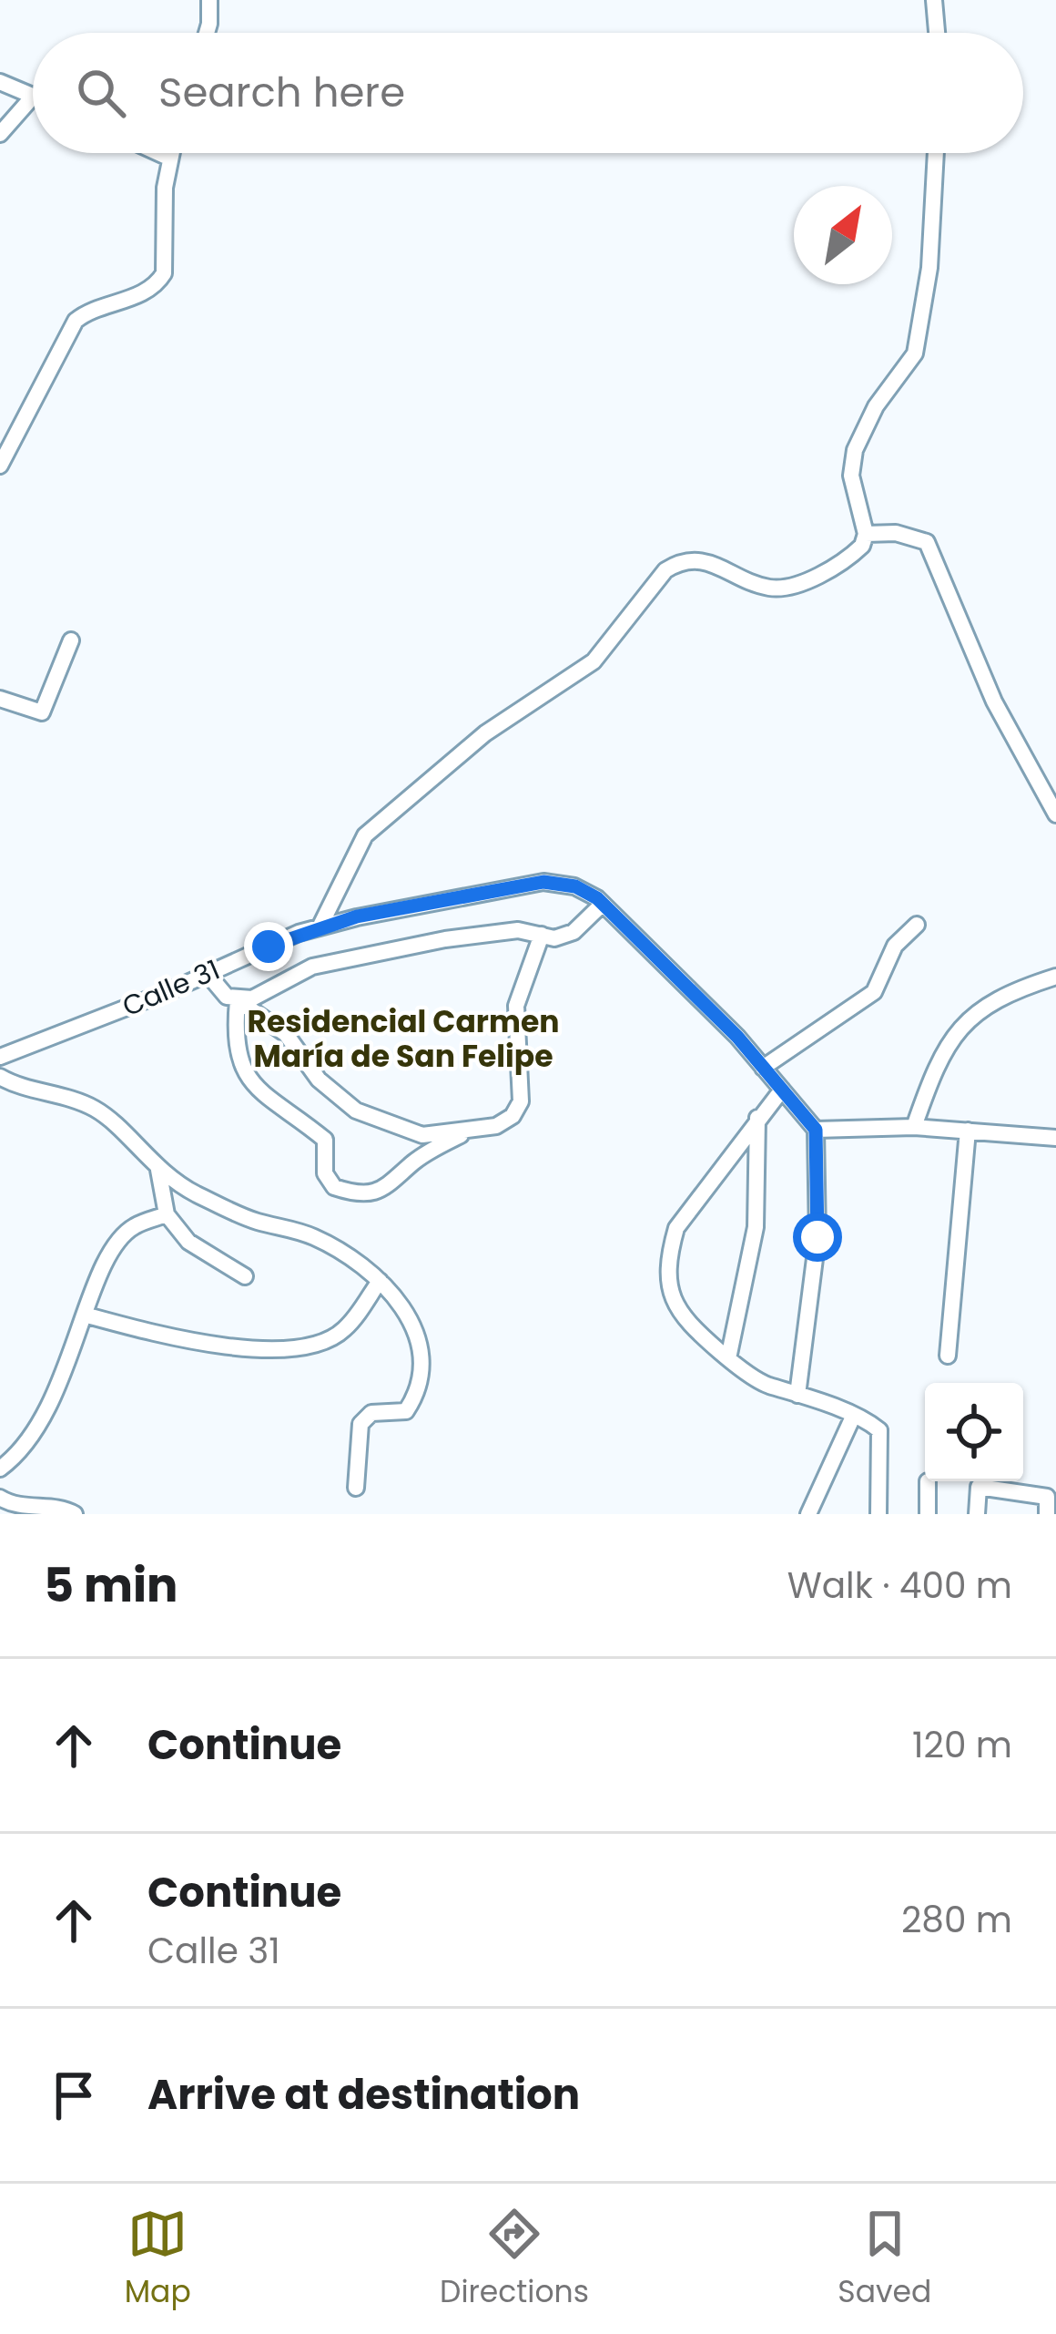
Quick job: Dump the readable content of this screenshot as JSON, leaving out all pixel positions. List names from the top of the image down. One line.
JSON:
{"streets":{"street":["Calle 31"]},"districts":["Residencial Carmen María de San Felipe"],"north":"top right","page":{"search":"Search here","heading":["5 min","Walk · 400 m"],"list":[["Continue","120 m"],["Continue","Calle 31","280 m"],"Arrive at destination"],"nav":["Map","Directions","Saved"]}}
